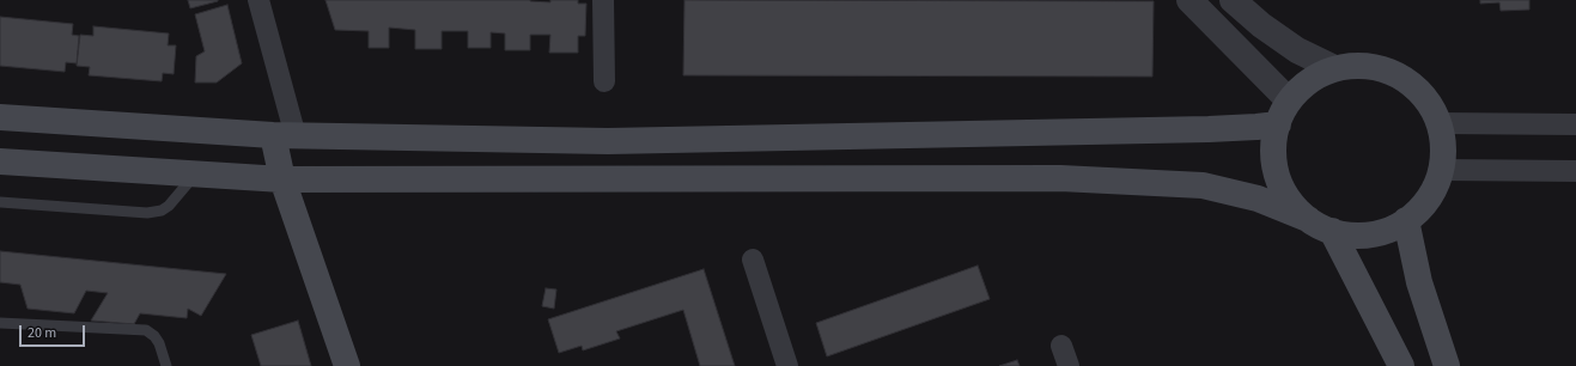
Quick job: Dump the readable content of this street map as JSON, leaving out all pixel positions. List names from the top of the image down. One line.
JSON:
{"scale_bar":"20 m"}
